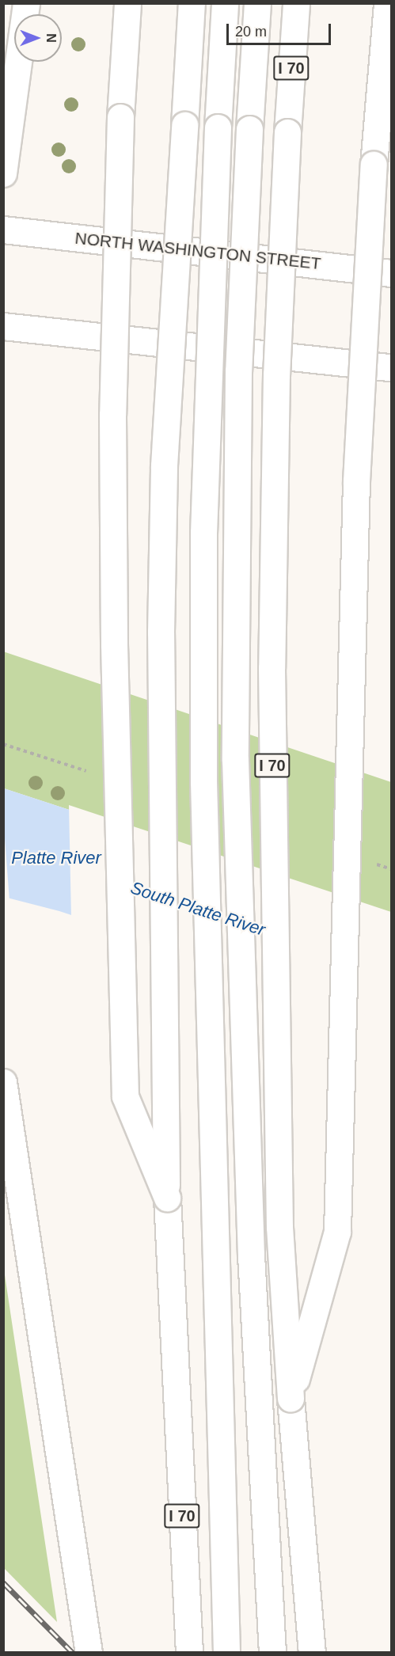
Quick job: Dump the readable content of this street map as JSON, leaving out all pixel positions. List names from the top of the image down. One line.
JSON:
{"streets":{"main road":["I 70","NORTH WASHINGTON STREET"]},"water":["Platte River","South Platte River"],"scale_bar":"20 m","north":"right"}
